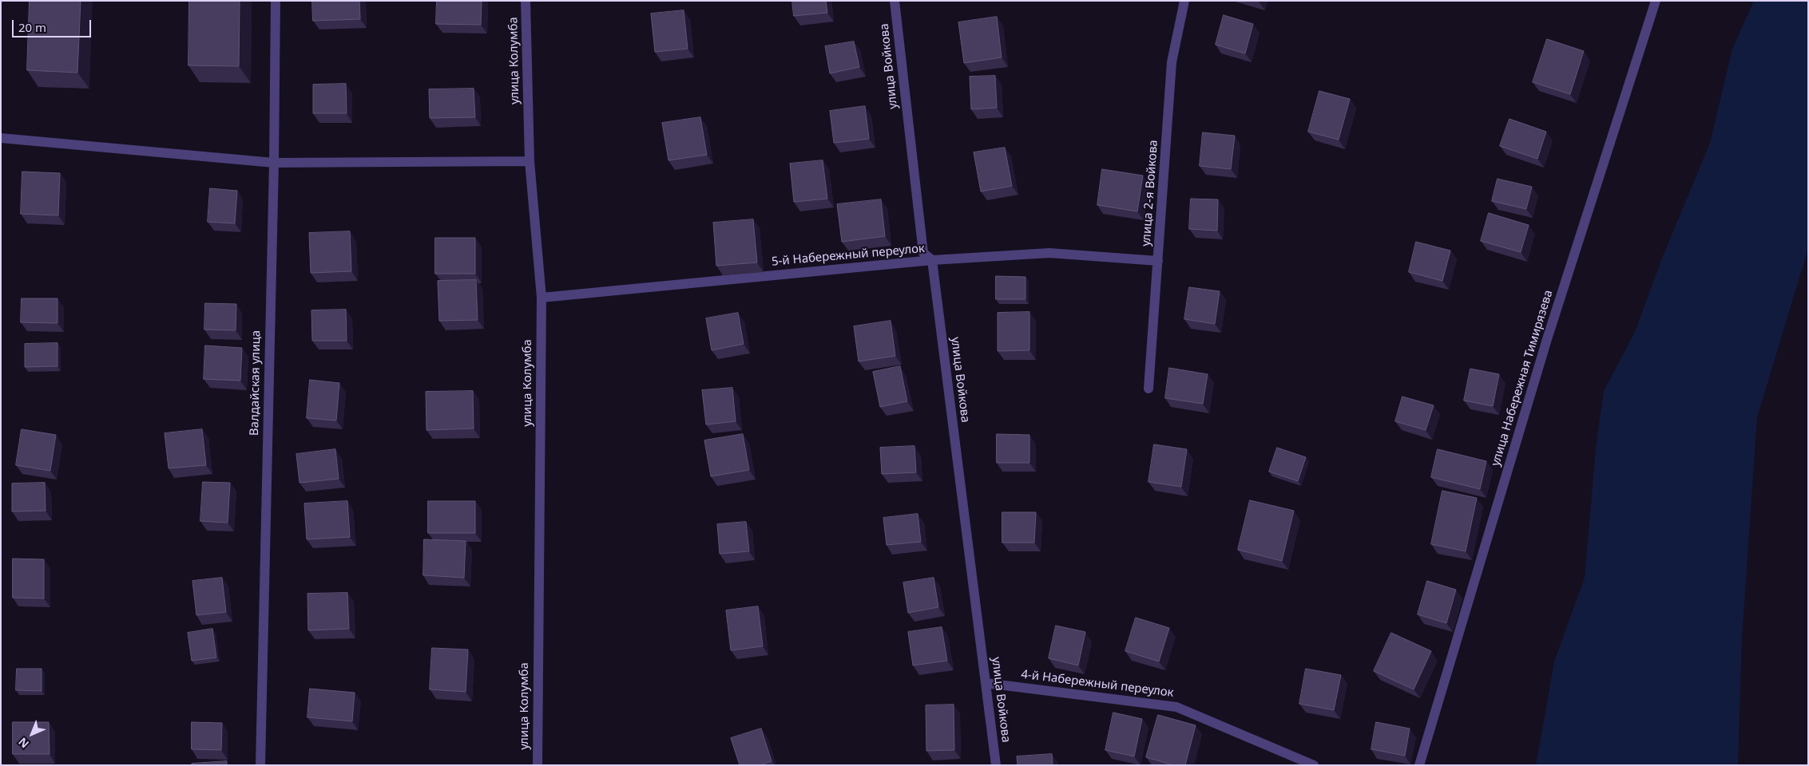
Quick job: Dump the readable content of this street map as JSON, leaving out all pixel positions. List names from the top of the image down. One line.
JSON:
{"streets":{"street":["улица Колумба","улица Войкова","улица 2-я Войкова","5-й Набережный переулок","улица Набережная Тимирязева","Валдайская улица","4-й Набережный переулок"]},"crossings":[["улица Колумба","5-й Набережный переулок"],["улица Войкова","5-й Набережный переулок"],["улица Войкова","4-й Набережный переулок"],["улица 2-я Войкова","5-й Набережный переулок"]],"scale_bar":"20 m","north":"bottom left"}
